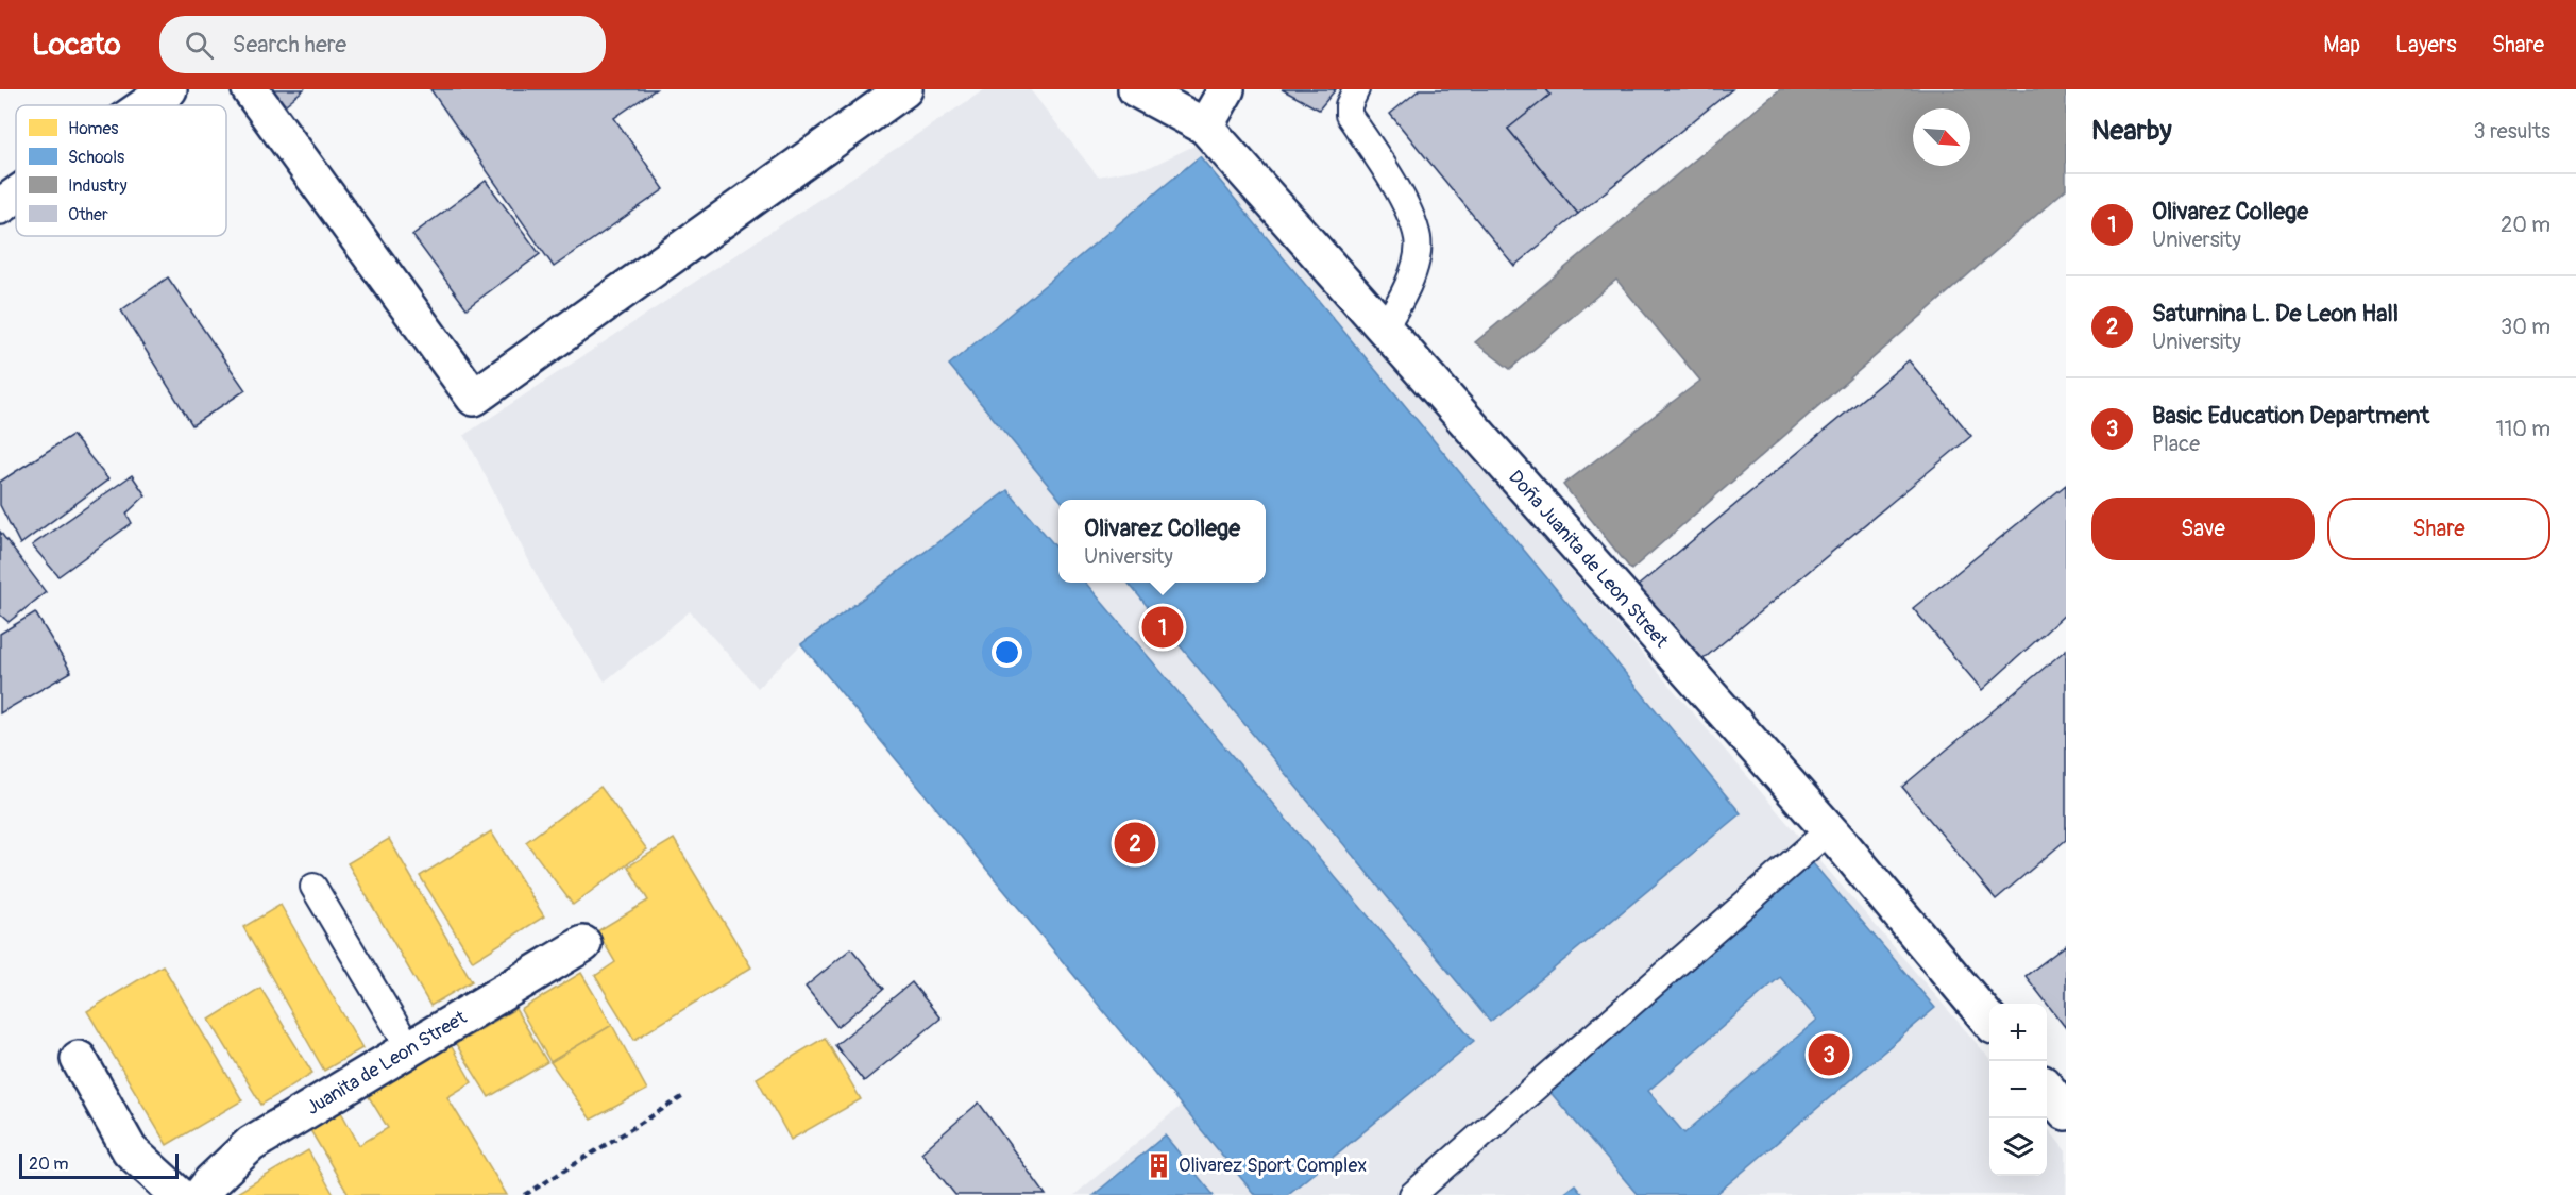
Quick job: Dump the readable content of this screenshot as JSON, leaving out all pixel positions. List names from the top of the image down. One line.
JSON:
{"streets":{"street":["Doña Juanita de Leon Street","Juanita de Leon Street"]},"places":{"building":["Olivarez Sport Complex"]},"legend":["Homes","Schools","Industry","Other"],"scale_bar":"20 m","north":"bottom right","page":{"header":"Locato","search":"Search here","nav":["Map","Layers","Share"],"heading":["Nearby","3 results"],"list":[{"mark":"1","name":"Olivarez College","note":"University","value":"20 m"},{"mark":"2","name":"Saturnina L. De Leon Hall","note":"University","value":"30 m"},{"mark":"3","name":"Basic Education Department","note":"Place","value":"110 m"}],"buttons":["Save","Share"],"popup":["Olivarez College","University"],"pins":["1","2","3"],"map_buttons":["+","−"],"scale":"20 m"}}
